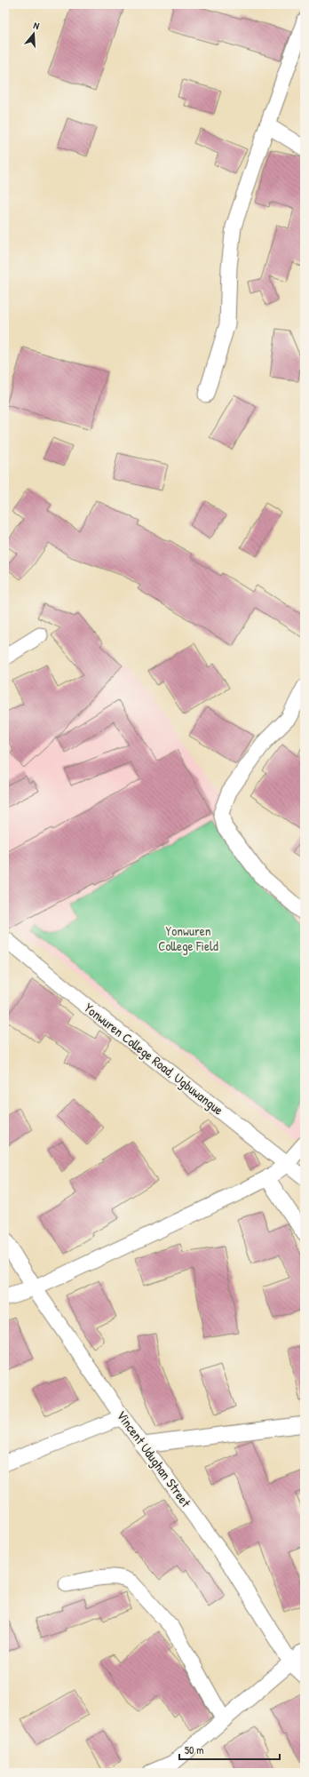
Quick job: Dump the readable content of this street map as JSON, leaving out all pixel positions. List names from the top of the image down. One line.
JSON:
{"streets":{"street":["Yonwuren College Road, Ugbuwangue","Vincent Udughan Street"]},"parks":["Yonwuren College Field"],"scale_bar":"50 m","north":"top"}
